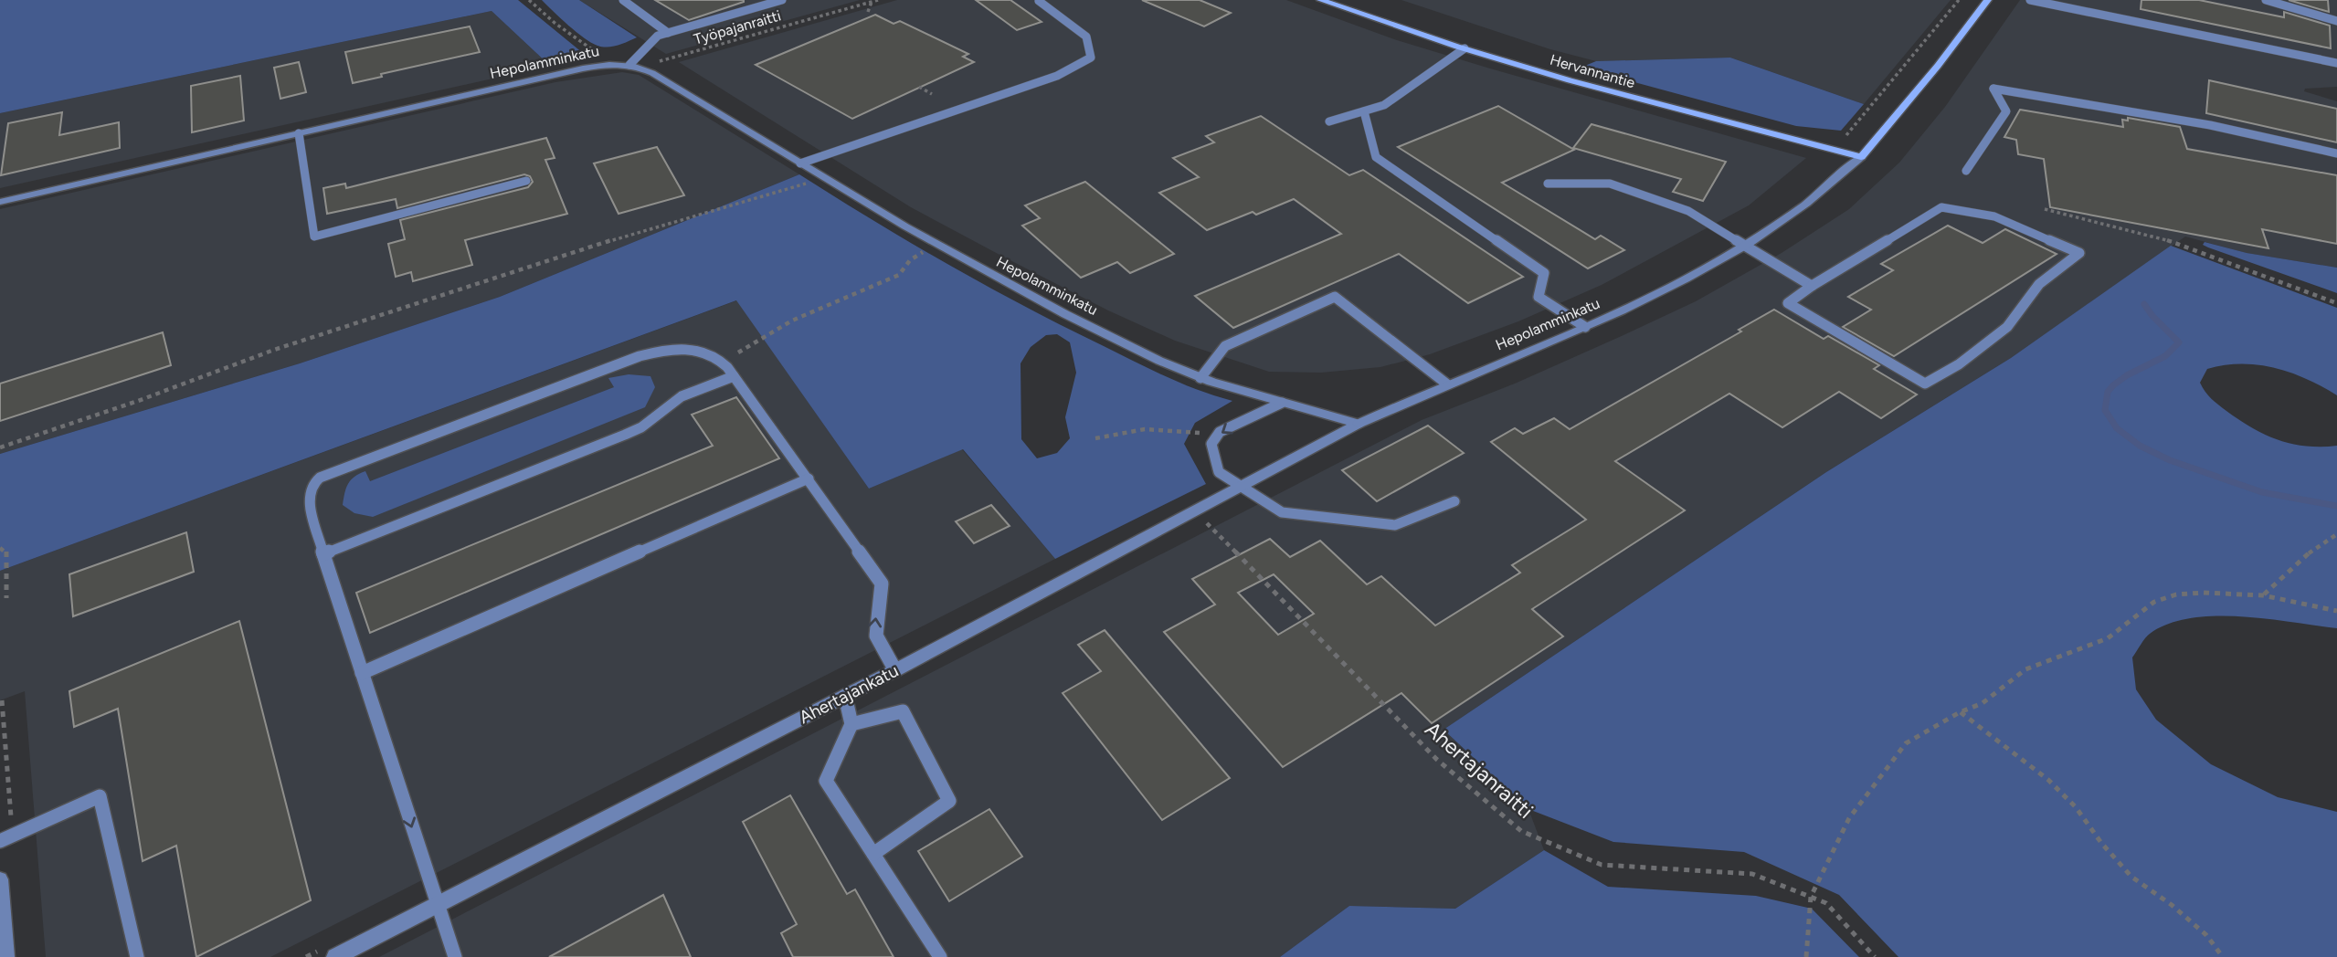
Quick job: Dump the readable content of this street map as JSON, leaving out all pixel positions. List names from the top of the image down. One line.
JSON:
{"streets":{"main road":["Hepolamminkatu","Hervannantie"],"street":["Ahertajankatu"],"path":["Työpajanraitti","Ahertajanraitti"]},"crossings":[["Työpajanraitti","Hepolamminkatu"],["Hepolamminkatu","Hervannantie"],["Hepolamminkatu","Ahertajankatu"],["Ahertajankatu","Ahertajanraitti"]]}
